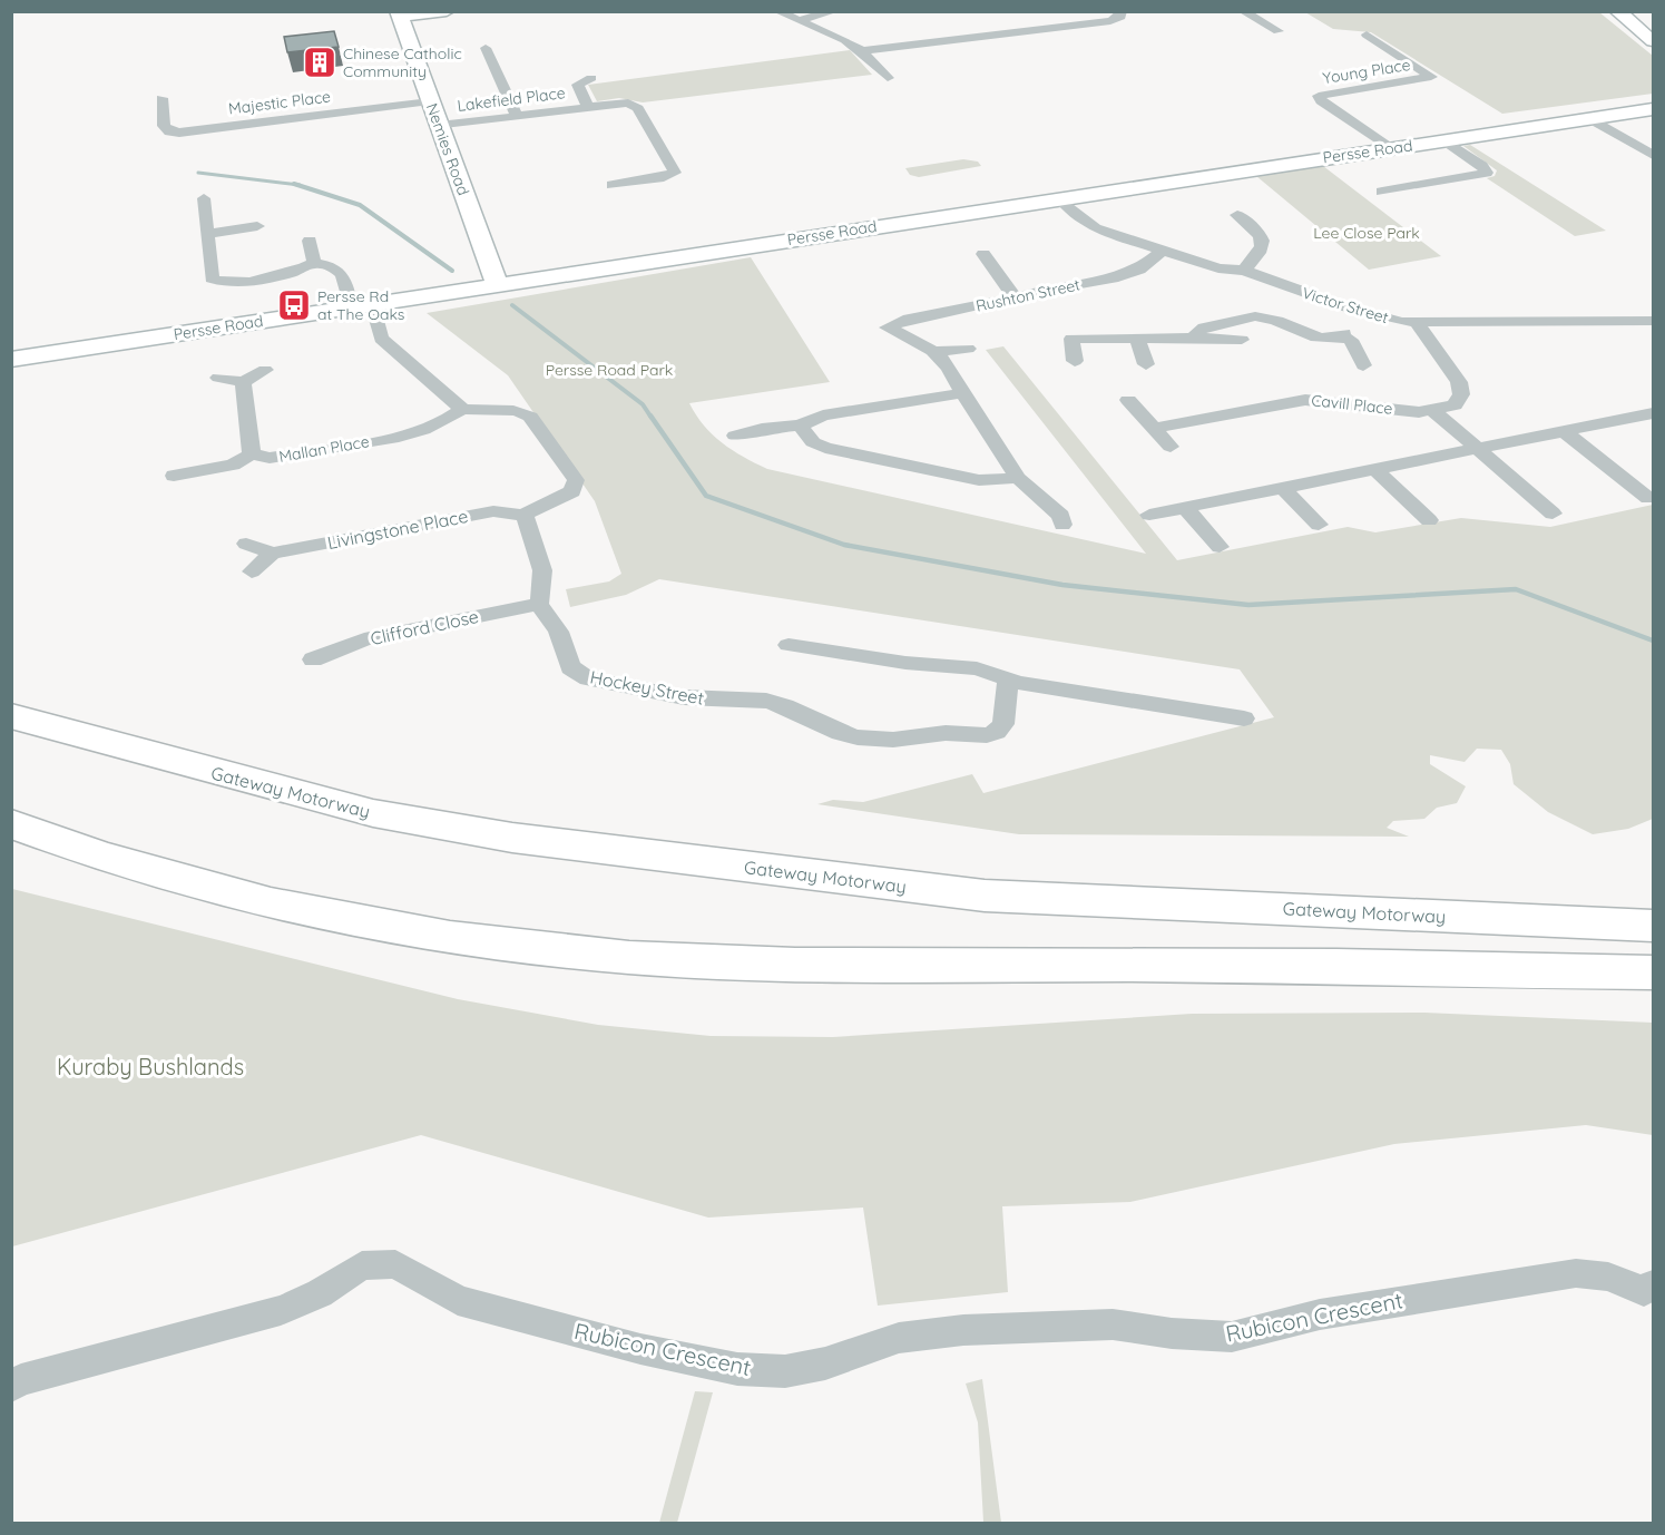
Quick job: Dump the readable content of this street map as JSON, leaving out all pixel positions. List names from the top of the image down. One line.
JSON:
{"streets":{"highway":["Gateway Motorway"],"street":["Young Place","Lakefield Place","Majestic Place","Nemies Road","Persse Road","Rushton Street","Victor Street","Cavill Place","Mallan Place","Livingstone Place","Clifford Close","Hockey Street","Rubicon Crescent"]},"crossings":[["Young Place","Persse Road"],["Lakefield Place","Nemies Road"],["Majestic Place","Nemies Road"],["Nemies Road","Persse Road"],["Persse Road","Victor Street"],["Rushton Street","Victor Street"],["Clifford Close","Hockey Street"]],"parks":["Lee Close Park","Persse Road Park","Kuraby Bushlands"],"places":{"building":["Chinese Catholic Community"],"bus stop":["Persse Rd at The Oaks"]}}
